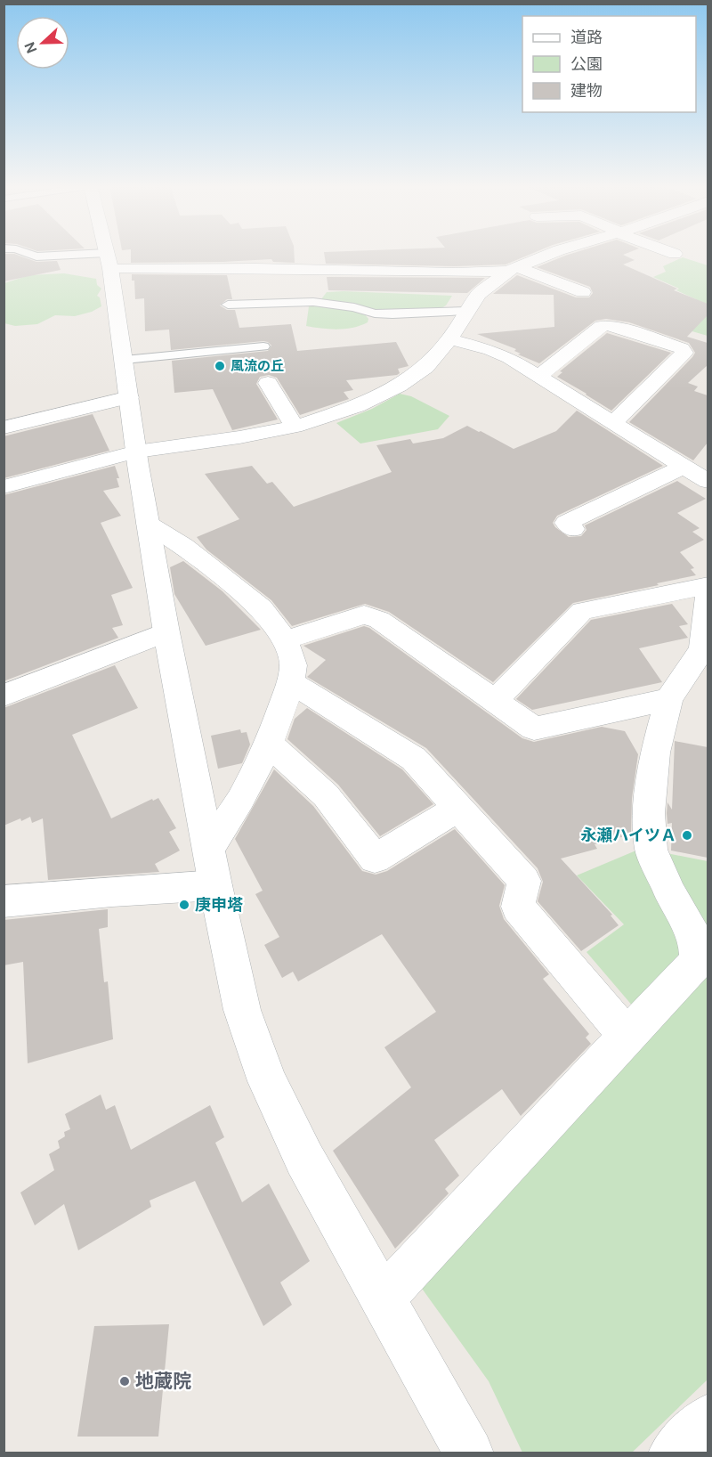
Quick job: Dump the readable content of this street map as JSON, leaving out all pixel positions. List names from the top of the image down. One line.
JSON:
{"places":["風流の丘","永瀬ハイツＡ","庚申塔","地蔵院"],"legend":["道路","公園","建物"],"north":"left"}
